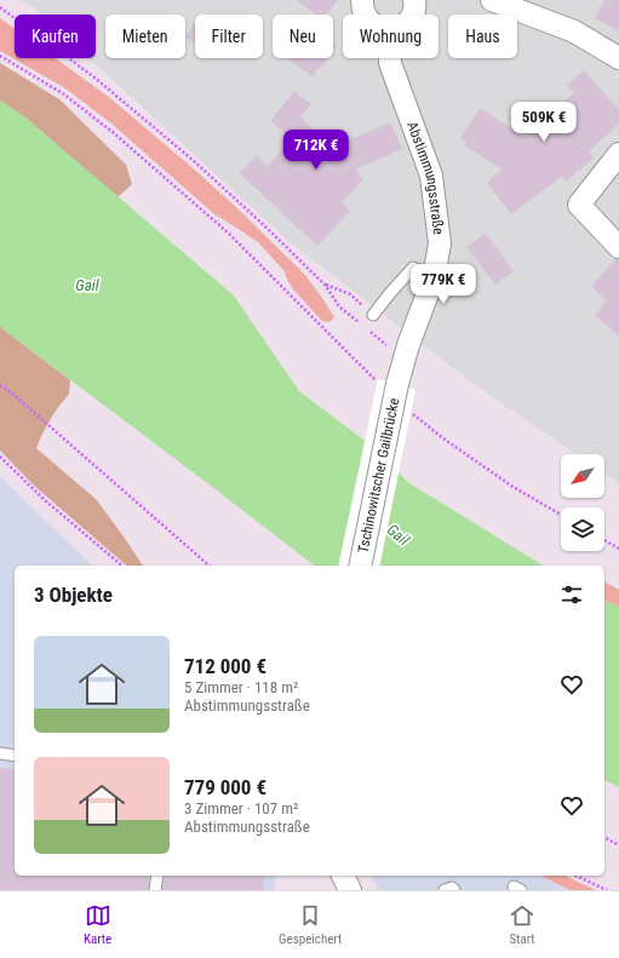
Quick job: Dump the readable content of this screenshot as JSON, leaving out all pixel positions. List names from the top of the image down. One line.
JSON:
{"streets":{"street":["Abstimmungsstraße","Tschinowitscher Gailbrücke"]},"crossings":[["Abstimmungsstraße","Tschinowitscher Gailbrücke"]],"water":["Gail"],"north":"bottom left","page":{"chip":["Kaufen","Mieten","Filter","Neu","Wohnung","Haus"],"price":["509K €","712K €","779K €"],"heading":"3 Objekte","list":[{"name":"712 000 €","note":"5 Zimmer · 118 m² · Abstimmungsstraße"},{"name":"779 000 €","note":"3 Zimmer · 107 m² · Abstimmungsstraße"}],"tabs":["Karte","Gespeichert","Start"]}}
